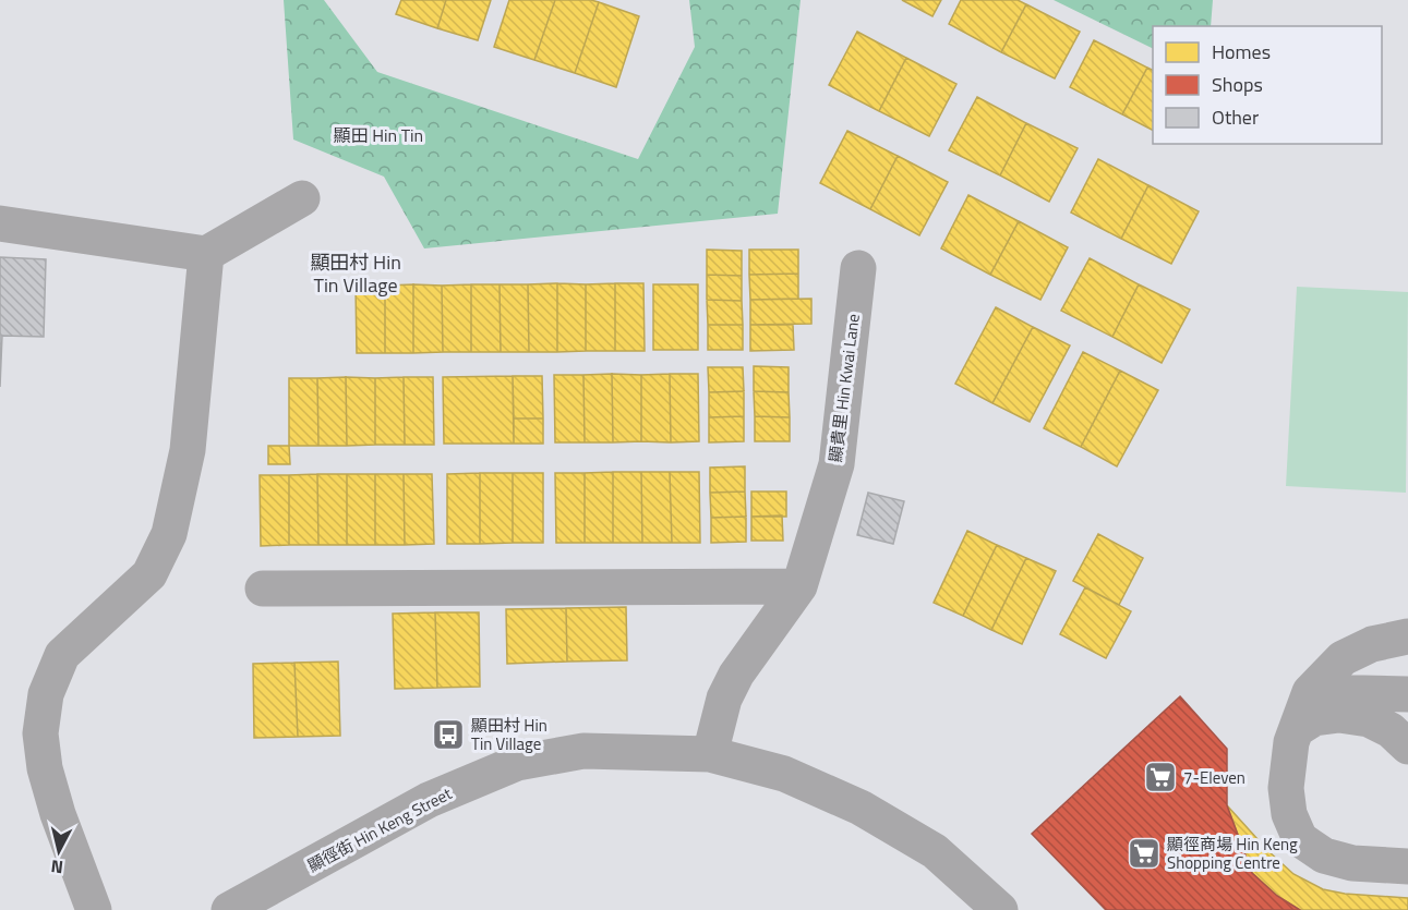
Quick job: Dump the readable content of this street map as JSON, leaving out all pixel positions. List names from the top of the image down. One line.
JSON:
{"streets":{"street":["顯貴里 Hin Kwai Lane","顯徑街 Hin Keng Street"]},"crossings":[["顯貴里 Hin Kwai Lane","顯徑街 Hin Keng Street"]],"districts":["顯田 Hin Tin","顯田村 Hin Tin Village"],"places":{"bus stop":["顯田村 Hin Tin Village"],"supermarket":["7-Eleven","顯徑商場 Hin Keng Shopping Centre"]},"legend":["Homes","Shops","Other"],"north":"bottom"}
